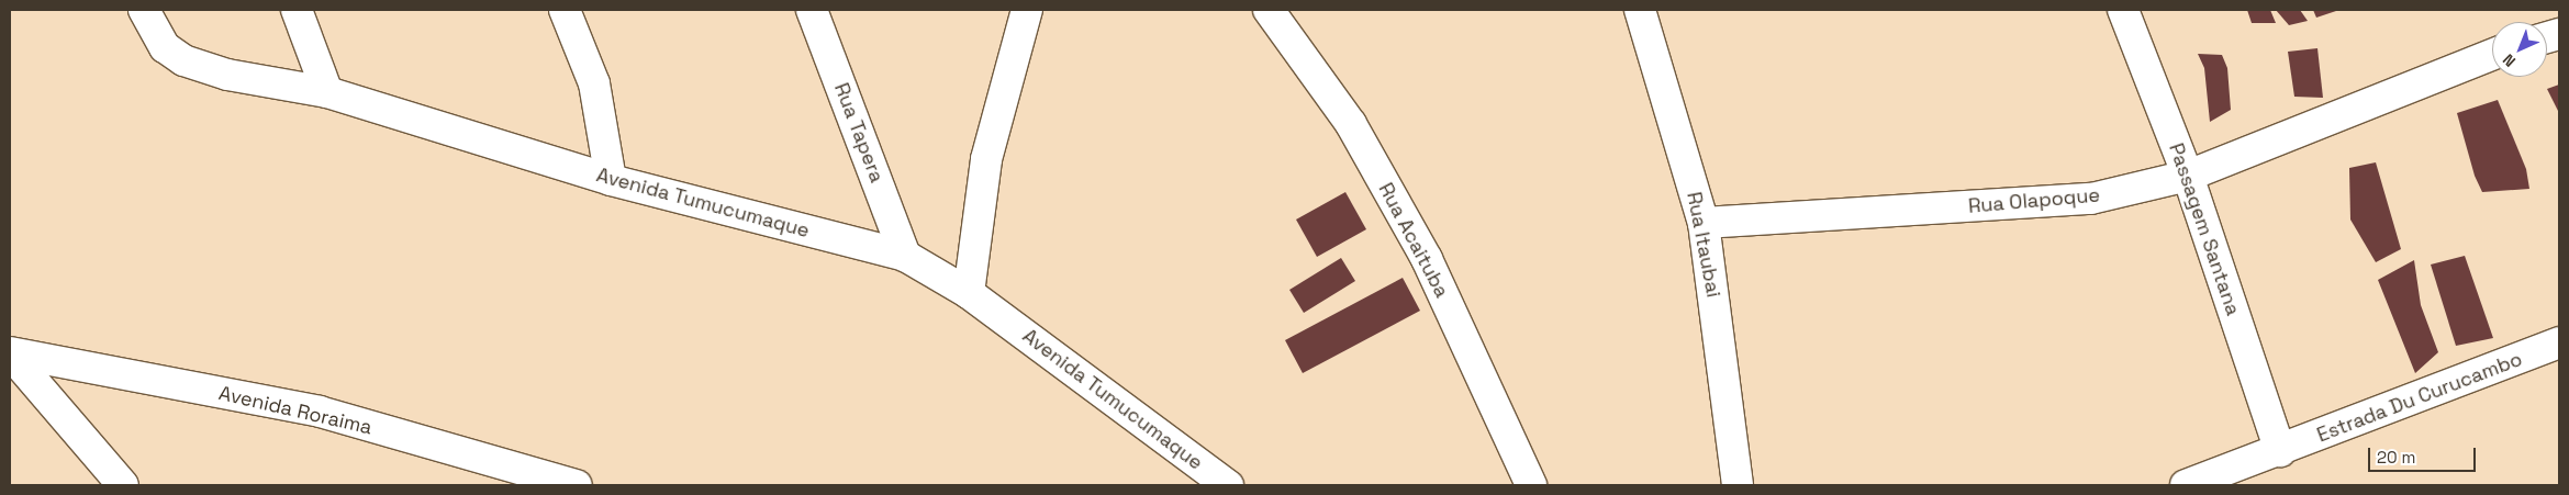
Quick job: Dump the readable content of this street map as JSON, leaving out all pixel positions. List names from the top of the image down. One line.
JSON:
{"streets":{"street":["Rua Tapera","Rua Olapoque","Avenida Tumucumaque","Passagem Santana","Rua Acaituba","Rua Itaubai","Estrada Du Curucambo","Avenida Roraima"]},"crossings":[["Rua Tapera","Avenida Tumucumaque"],["Rua Olapoque","Passagem Santana"],["Rua Olapoque","Rua Itaubai"],["Passagem Santana","Estrada Du Curucambo"]],"scale_bar":"20 m","north":"bottom left"}
